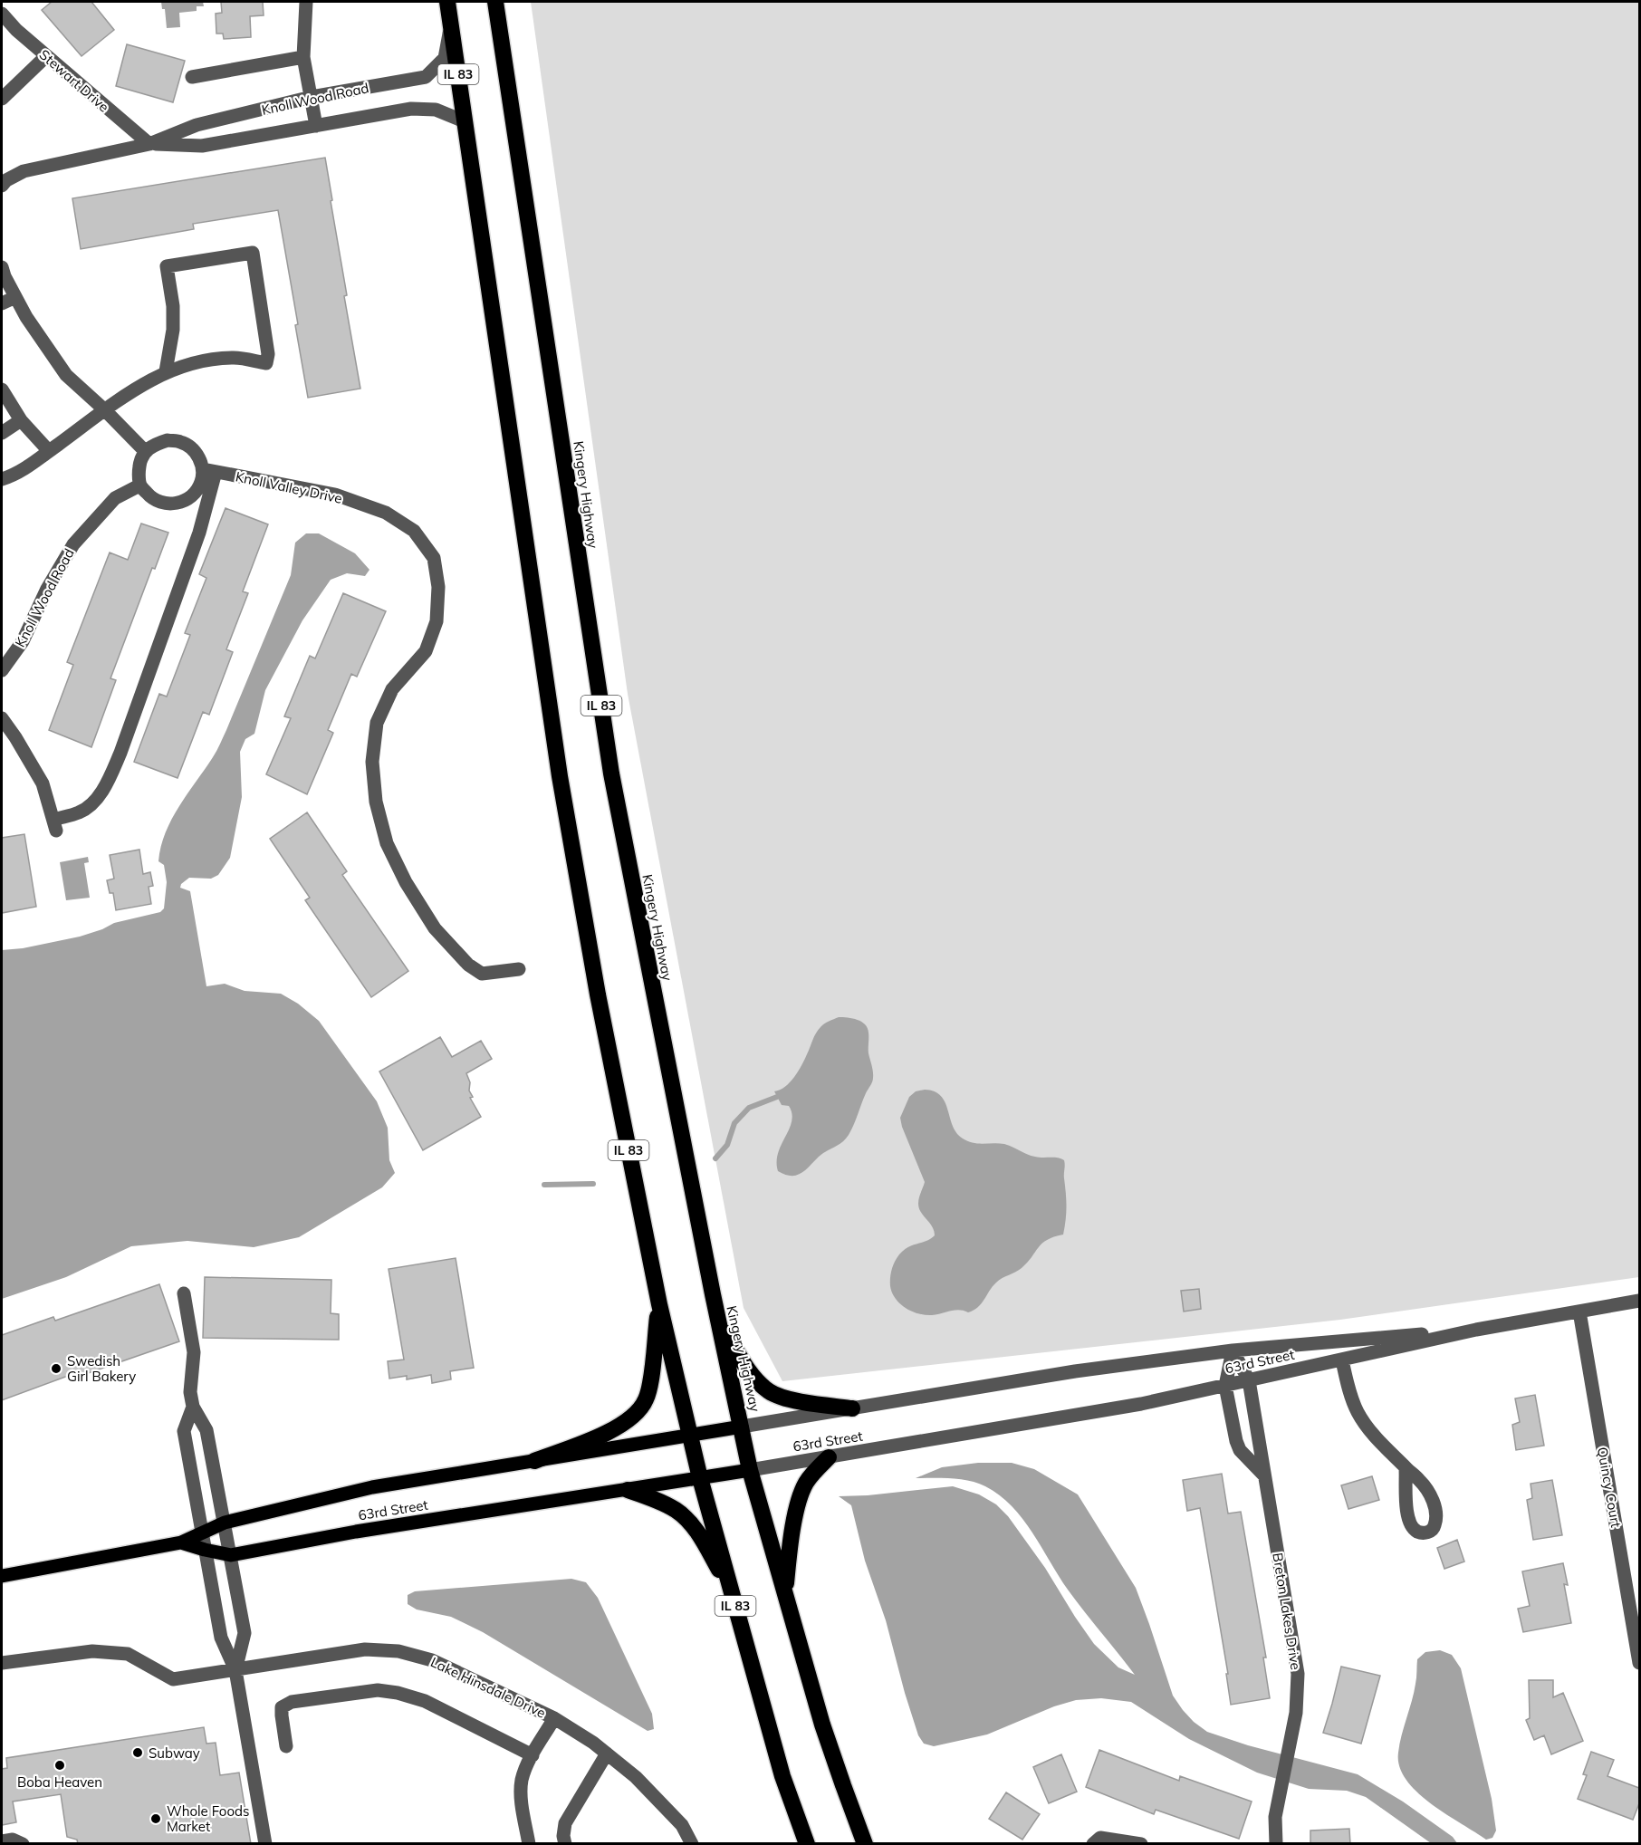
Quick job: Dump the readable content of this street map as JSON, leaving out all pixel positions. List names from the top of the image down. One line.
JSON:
{"streets":{"highway":["IL 83","Kingery Highway"],"main road":["63rd Street"],"street":["Stewart Drive","Knoll Wood Road","Knoll Valley Drive","Quincy Court","Breton Lakes Drive","Lake Hinsdale Drive"]},"crossings":[["IL 83","Knoll Wood Road"],["IL 83","63rd Street"],["Stewart Drive","Knoll Wood Road"],["Knoll Wood Road","Knoll Valley Drive"],["Kingery Highway","63rd Street"],["63rd Street","Quincy Court"],["63rd Street","Breton Lakes Drive"]],"places":["Swedish Girl Bakery","Subway","Boba Heaven","Whole Foods Market"]}
